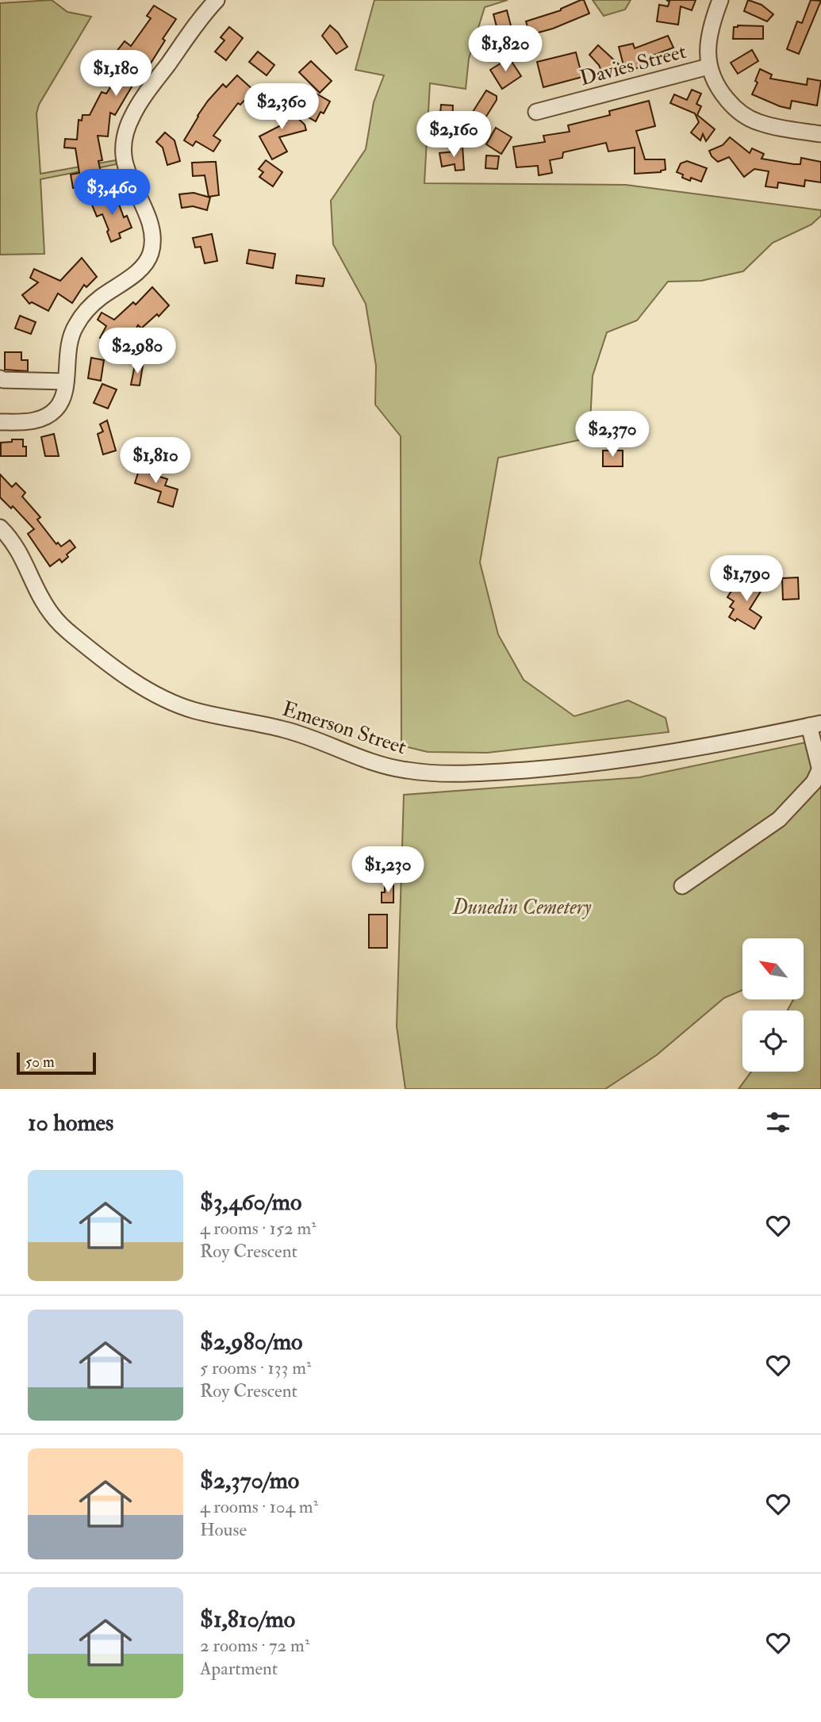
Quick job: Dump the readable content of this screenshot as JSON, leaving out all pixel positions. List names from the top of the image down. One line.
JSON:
{"streets":{"street":["Davies Street","Emerson Street"]},"parks":["Dunedin Cemetery"],"scale_bar":"50 m","north":"top left","page":{"price":["$1,820","$1,180","$2,360","$2,160","$3,460","$2,980","$2,370","$1,810","$1,790","$1,230"],"scale":"50 m","heading":"10 homes","list":[{"name":"$3,460/mo","note":"4 rooms · 152 m² · Roy Crescent"},{"name":"$2,980/mo","note":"5 rooms · 133 m² · Roy Crescent"},{"name":"$2,370/mo","note":"4 rooms · 104 m² · House"},{"name":"$1,810/mo","note":"2 rooms · 72 m² · Apartment"}]}}
